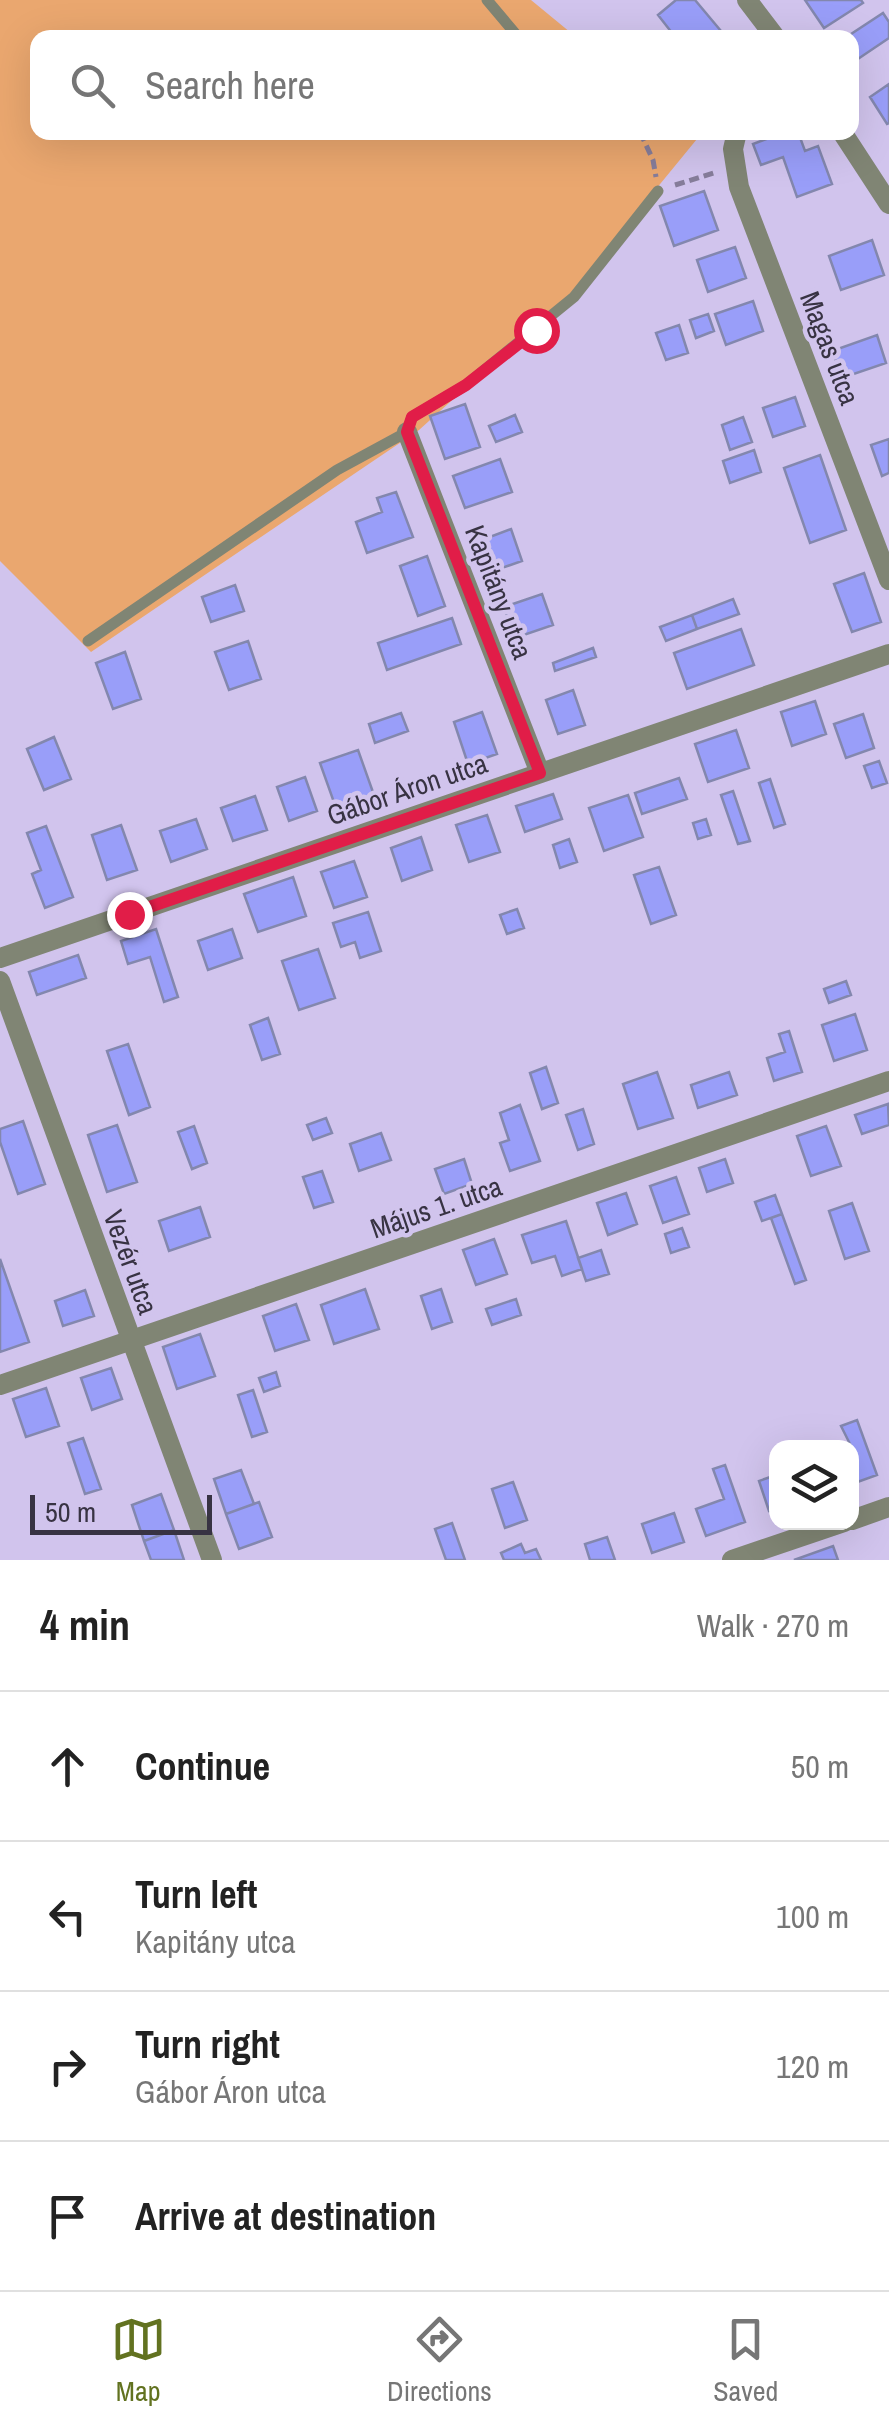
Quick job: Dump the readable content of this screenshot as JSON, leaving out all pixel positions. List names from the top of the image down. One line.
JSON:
{"streets":{"street":["Magas utca","Kapitány utca","Gábor Áron utca","Május 1. utca","Vezér utca"]},"crossings":[["Kapitány utca","Gábor Áron utca"],["Május 1. utca","Vezér utca"]],"scale_bar":"50 m","page":{"search":"Search here","scale":"50 m","heading":["4 min","Walk · 270 m"],"list":[["Continue","50 m"],["Turn left","Kapitány utca","100 m"],["Turn right","Gábor Áron utca","120 m"],"Arrive at destination"],"nav":["Map","Directions","Saved"]}}
